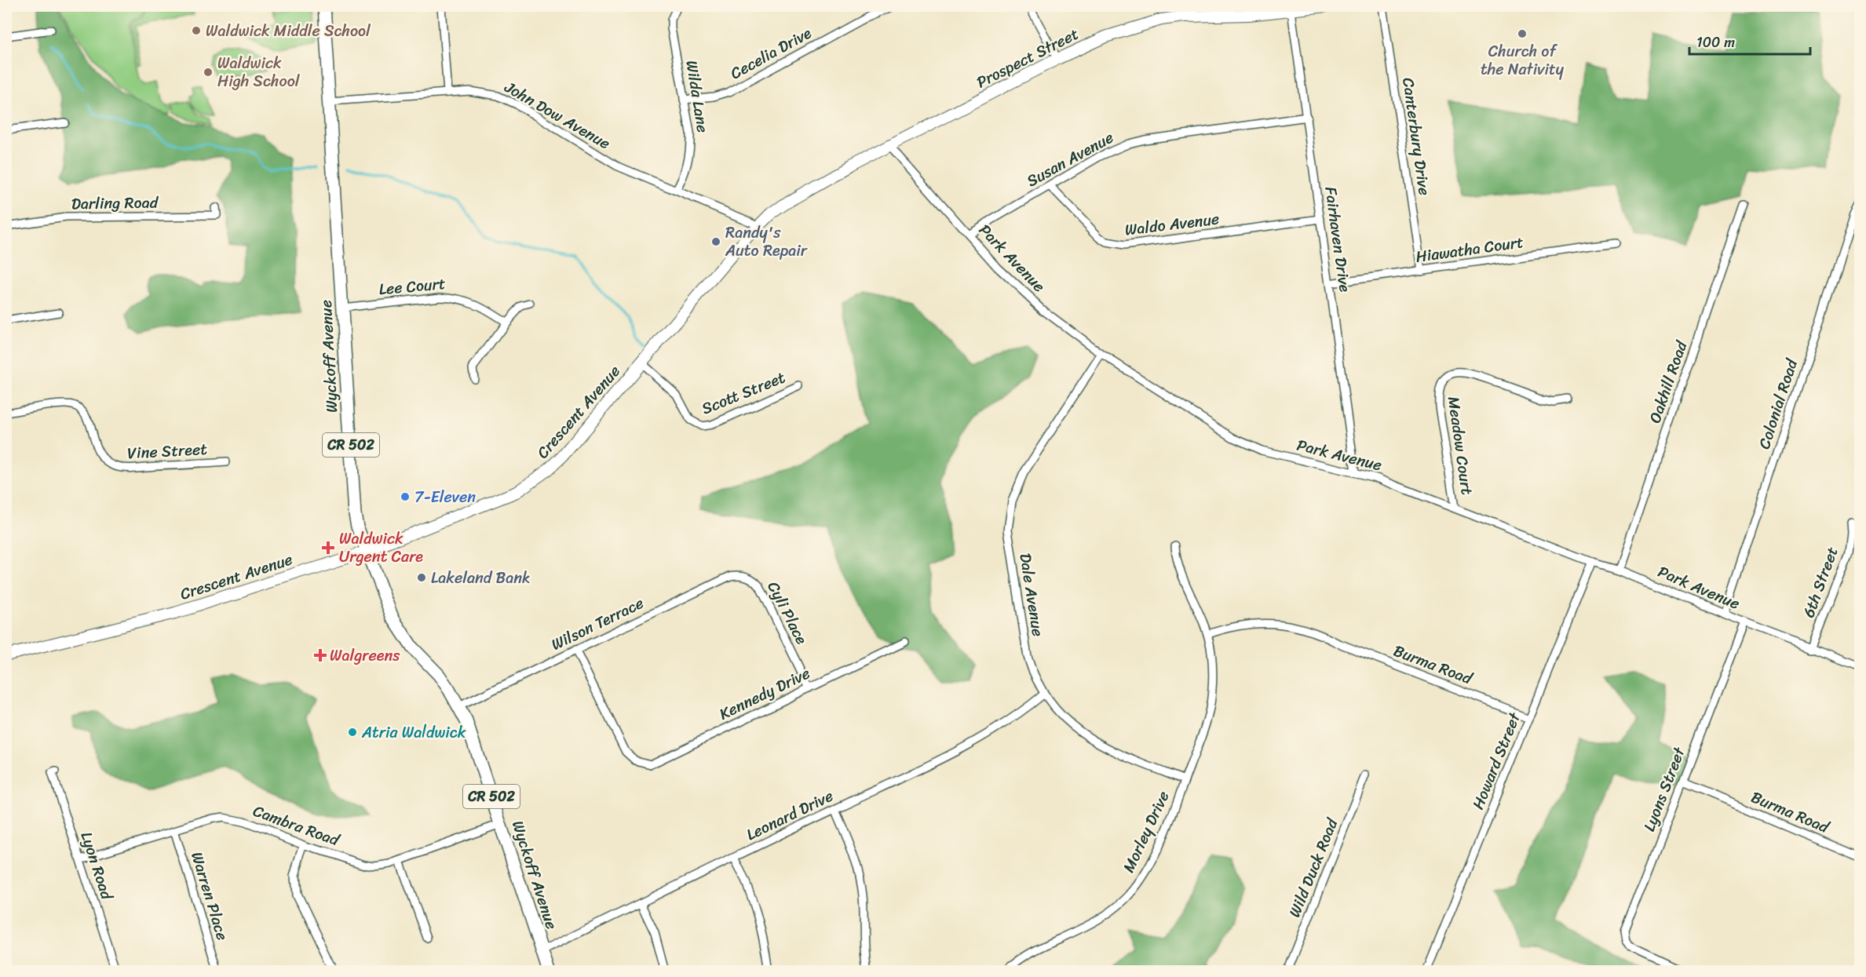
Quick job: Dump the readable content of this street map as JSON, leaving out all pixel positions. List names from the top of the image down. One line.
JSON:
{"streets":{"main road":["Prospect Street","Wyckoff Avenue","Crescent Avenue","CR 502"],"street":["Cecelia Drive","Wilda Lane","John Dow Avenue","Canterbury Drive","Susan Avenue","Darling Road","Waldo Avenue","Fairhaven Drive","Hiawatha Court","Park Avenue","Lee Court","Oakhill Road","Scott Street","Colonial Road","Meadow Court","Vine Street","6th Street","Dale Avenue","Cyli Place","Wilson Terrace","Burma Road","Kennedy Drive","Howard Street","Lyons Street","Leonard Drive","Cambra Road","Morley Drive","Lyon Road","Wild Duck Road","Warren Place"]},"crossings":[["Cecelia Drive","Wilda Lane"],["Prospect Street","Fairhaven Drive"],["Prospect Street","Park Avenue"],["Prospect Street","Crescent Avenue"],["Wilda Lane","John Dow Avenue"],["John Dow Avenue","Wyckoff Avenue"],["John Dow Avenue","Crescent Avenue"],["Canterbury Drive","Hiawatha Court"],["Susan Avenue","Waldo Avenue"],["Susan Avenue","Fairhaven Drive"],["Susan Avenue","Park Avenue"],["Waldo Avenue","Fairhaven Drive"],["Fairhaven Drive","Hiawatha Court"],["Fairhaven Drive","Park Avenue"],["Park Avenue","Oakhill Road"],["Park Avenue","Colonial Road"],["Park Avenue","Crescent Avenue"],["Park Avenue","Meadow Court"],["Park Avenue","6th Street"],["Park Avenue","Dale Avenue"],["Park Avenue","Howard Street"],["Park Avenue","Lyons Street"],["Lee Court","Wyckoff Avenue"],["Wyckoff Avenue","Crescent Avenue"],["Wyckoff Avenue","Wilson Terrace"],["Wyckoff Avenue","Leonard Drive"],["Wyckoff Avenue","Cambra Road"],["Scott Street","Crescent Avenue"],["Dale Avenue","Leonard Drive"],["Dale Avenue","Morley Drive"],["Cyli Place","Wilson Terrace"],["Cyli Place","Kennedy Drive"],["Wilson Terrace","Kennedy Drive"],["Burma Road","Howard Street"],["Burma Road","Lyons Street"],["Burma Road","Morley Drive"],["Cambra Road","Lyon Road"],["Cambra Road","Warren Place"]],"places":{"other":["Waldwick Middle School","Church of the Nativity","Waldwick High School","Randy's Auto Repair","7-Eleven","Lakeland Bank","Atria Waldwick"],"health":["Waldwick Urgent Care","Walgreens"]},"scale_bar":"100 m"}
